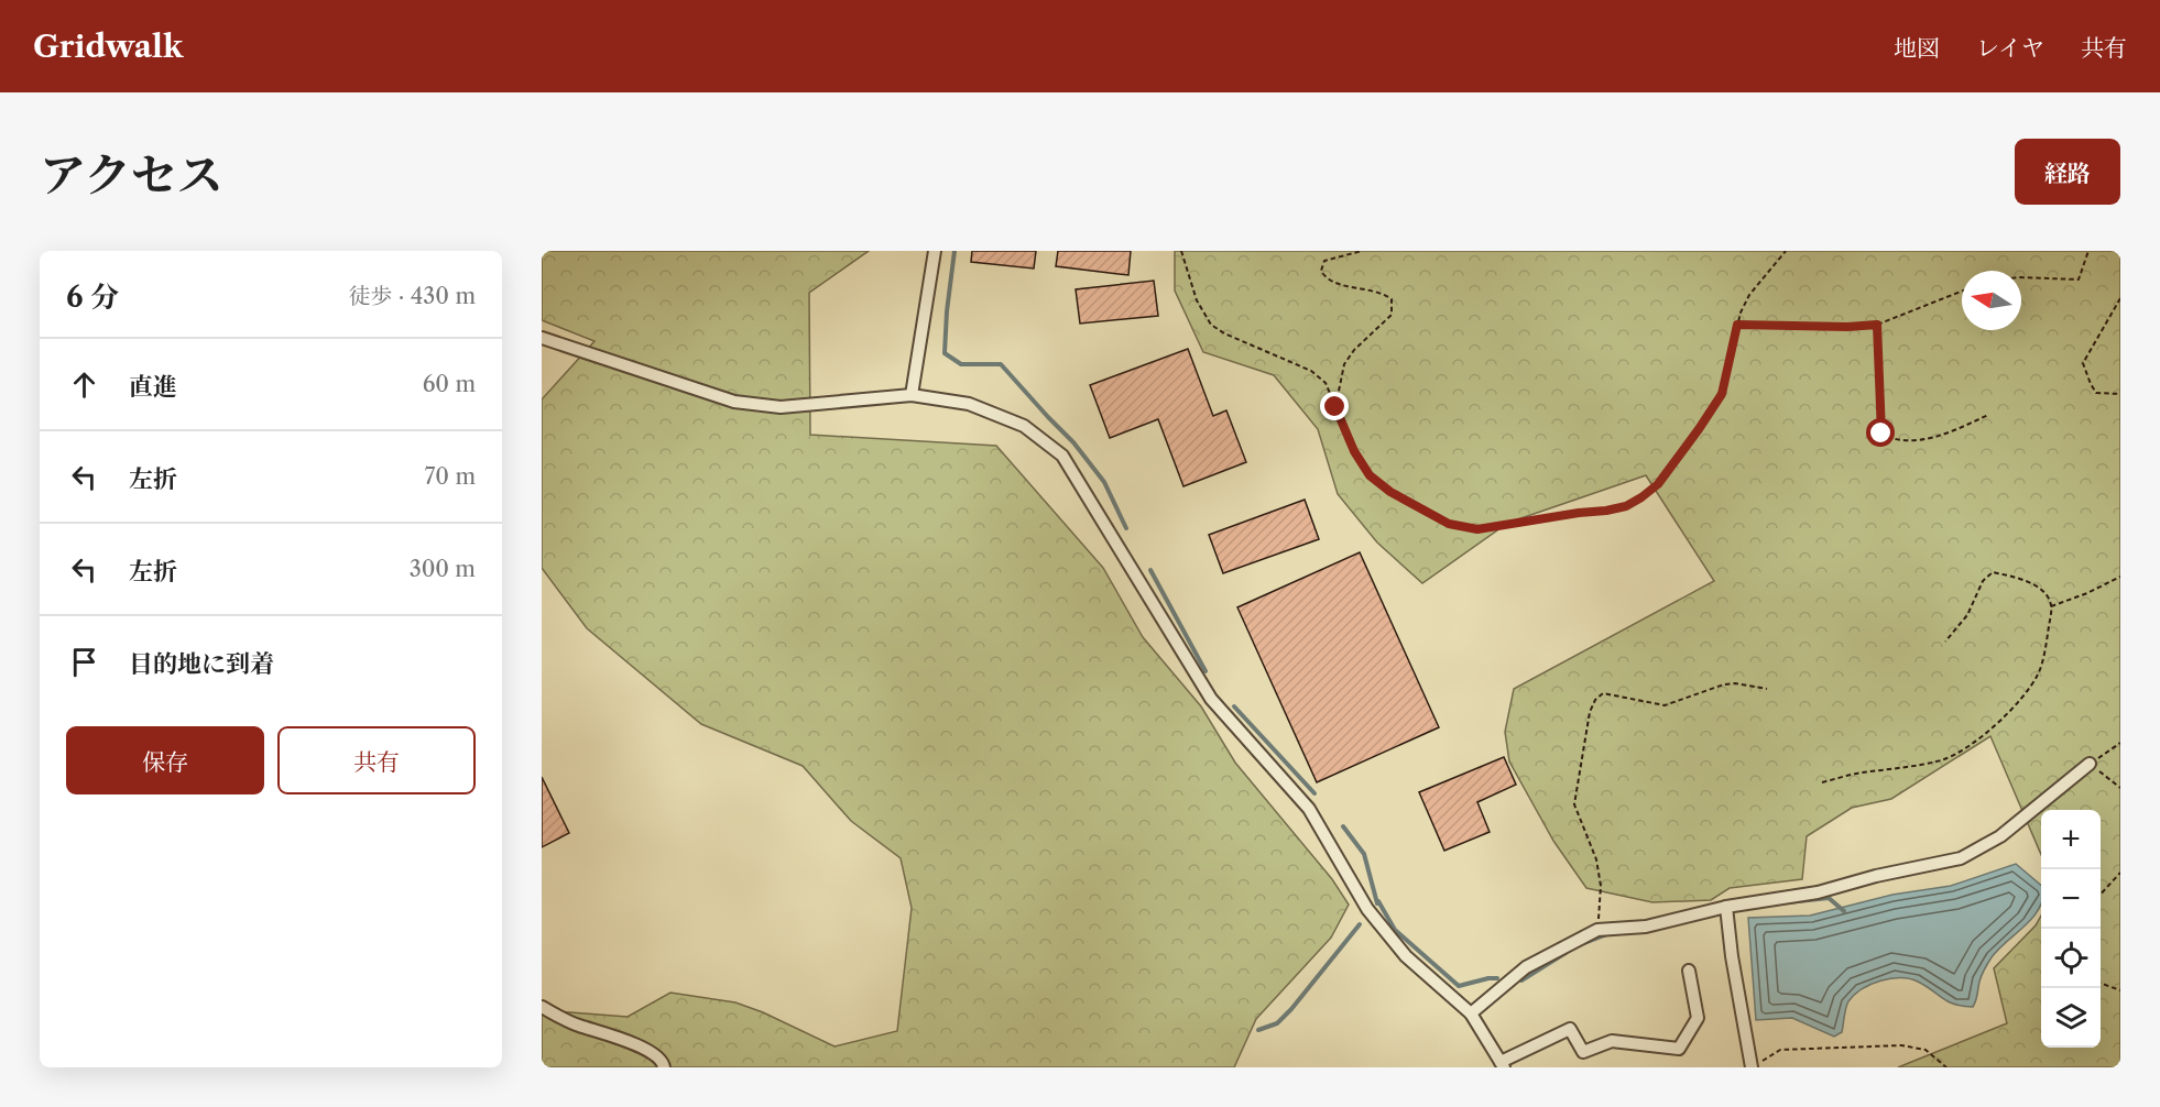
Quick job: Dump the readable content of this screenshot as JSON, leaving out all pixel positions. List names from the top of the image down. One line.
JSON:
{"north":"left","page":{"header":"Gridwalk","nav":["地図","レイヤ","共有"],"title":"アクセス","buttons":["経路",["保存","共有"]],"heading":["6 分","徒歩 · 430 m"],"list":[["直進","60 m"],["左折","70 m"],["左折","300 m"],"目的地に到着"],"map_buttons":["+","−"]}}
